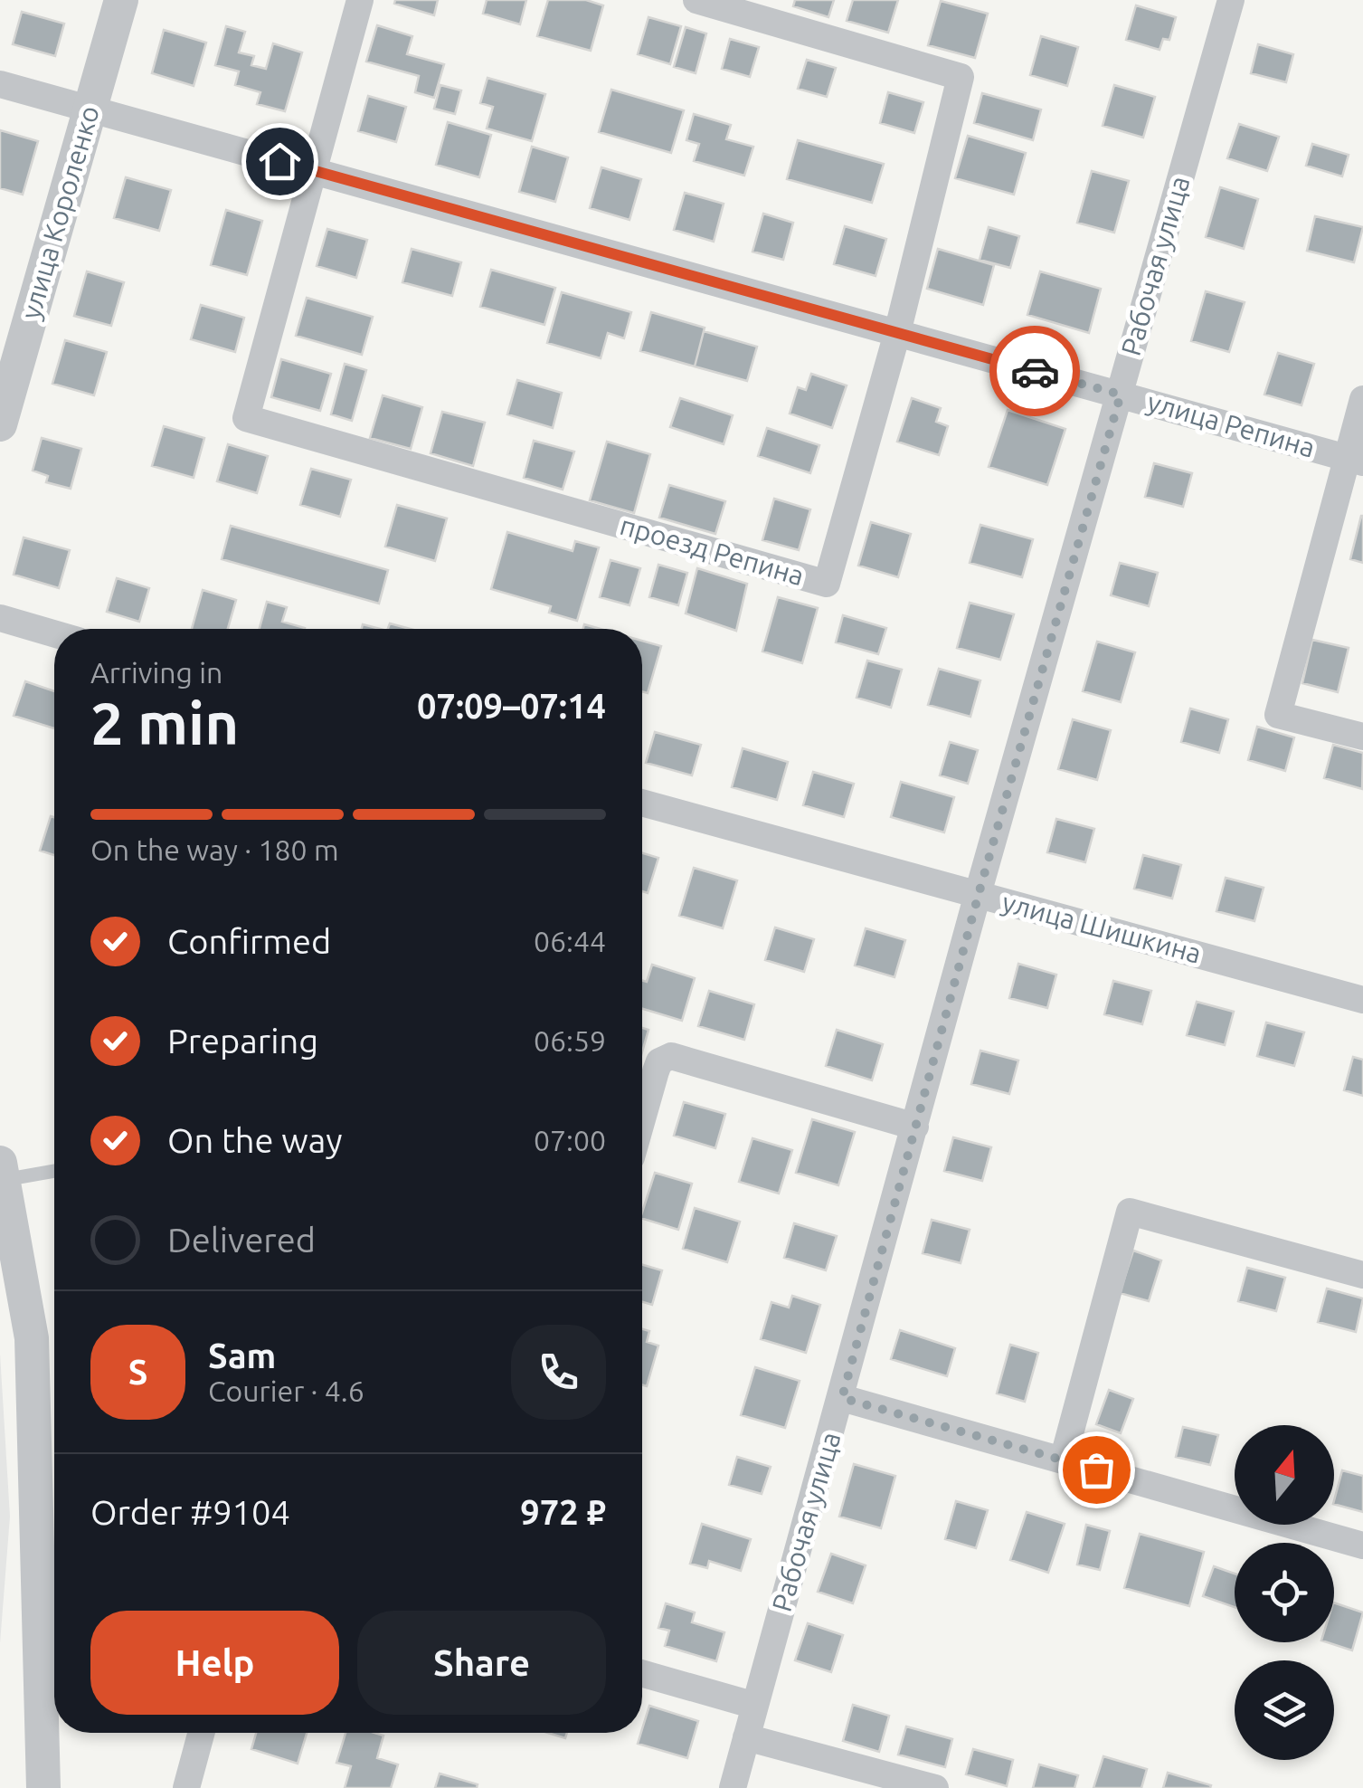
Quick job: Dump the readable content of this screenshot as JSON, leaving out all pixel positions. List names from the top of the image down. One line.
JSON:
{"streets":{"street":["улица Короленко","Рабочая улица","улица Репина","проезд Репина","улица Шишкина"]},"crossings":[["улица Короленко","улица Репина"],["Рабочая улица","улица Репина"],["Рабочая улица","улица Шишкина"],["улица Репина","проезд Репина"]],"north":"top","page":{"heading":["2 min","Arriving in","07:09–07:14"],"panel":["Sam","Courier · 4.6","Order #9104","972 ₽"],"bar":"On the way · 180 m","list":[["Confirmed","06:44"],["Preparing","06:59"],["On the way","07:00"],"Delivered"],"round":"S","buttons":["Help","Share"]}}
